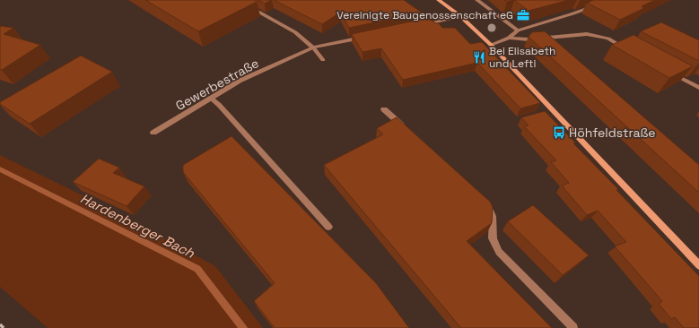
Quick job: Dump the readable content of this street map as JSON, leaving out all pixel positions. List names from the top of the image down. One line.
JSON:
{"streets":{"street":["Gewerbestraße"]},"water":["Hardenberger Bach"],"places":{"office":["Vereinigte Baugenossenschaft eG"],"restaurant":["Bei Elisabeth und Lefti"],"bus stop":["Höhfeldstraße"]}}
